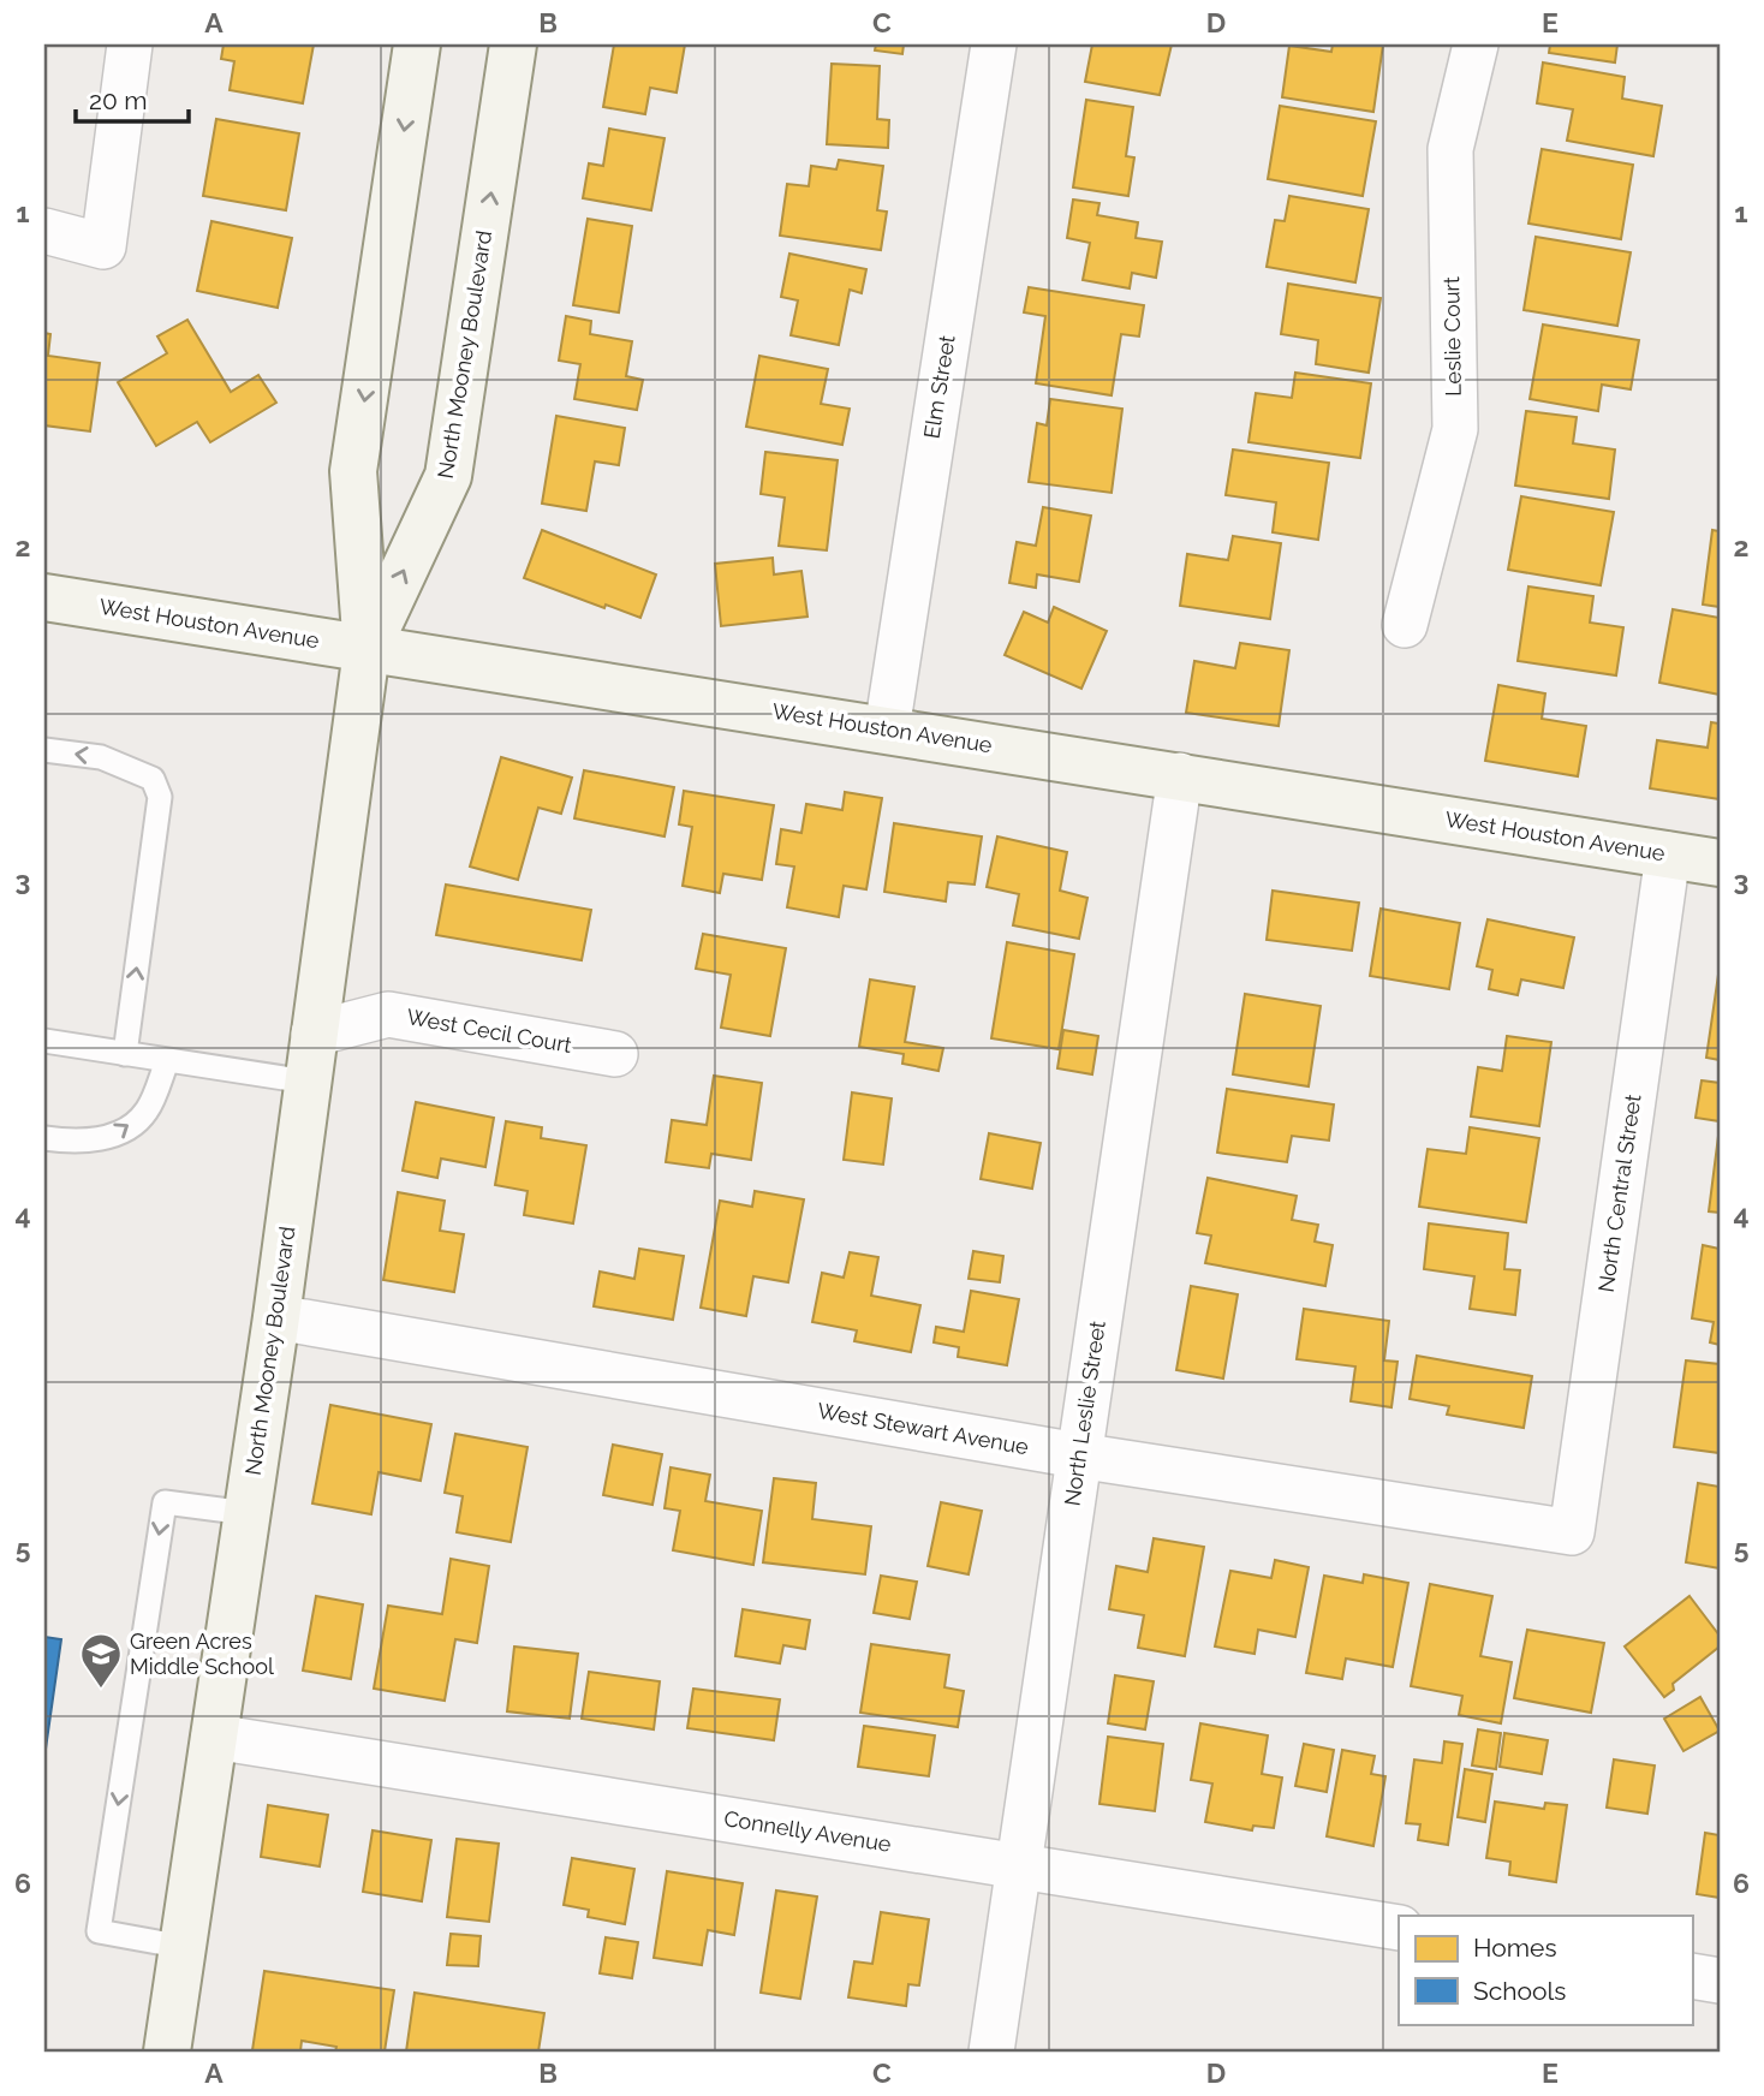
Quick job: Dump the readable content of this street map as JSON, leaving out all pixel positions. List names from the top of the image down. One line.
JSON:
{"streets":{"street":["Leslie Court","North Mooney Boulevard","Elm Street","West Houston Avenue","West Cecil Court","North Central Street","North Leslie Street","West Stewart Avenue","Connelly Avenue"]},"crossings":[["North Mooney Boulevard","West Houston Avenue"],["North Mooney Boulevard","West Cecil Court"],["North Mooney Boulevard","West Stewart Avenue"],["North Mooney Boulevard","Connelly Avenue"],["Elm Street","West Houston Avenue"],["West Houston Avenue","North Central Street"],["West Houston Avenue","North Leslie Street"],["North Central Street","West Stewart Avenue"],["North Leslie Street","West Stewart Avenue"],["North Leslie Street","Connelly Avenue"]],"places":{"school or university":["Green Acres Middle School"]},"legend":["Homes","Schools"],"scale_bar":"20 m","grid":{"columns":["A","B","C","D","E"],"rows":["1","2","3","4","5","6"]}}
